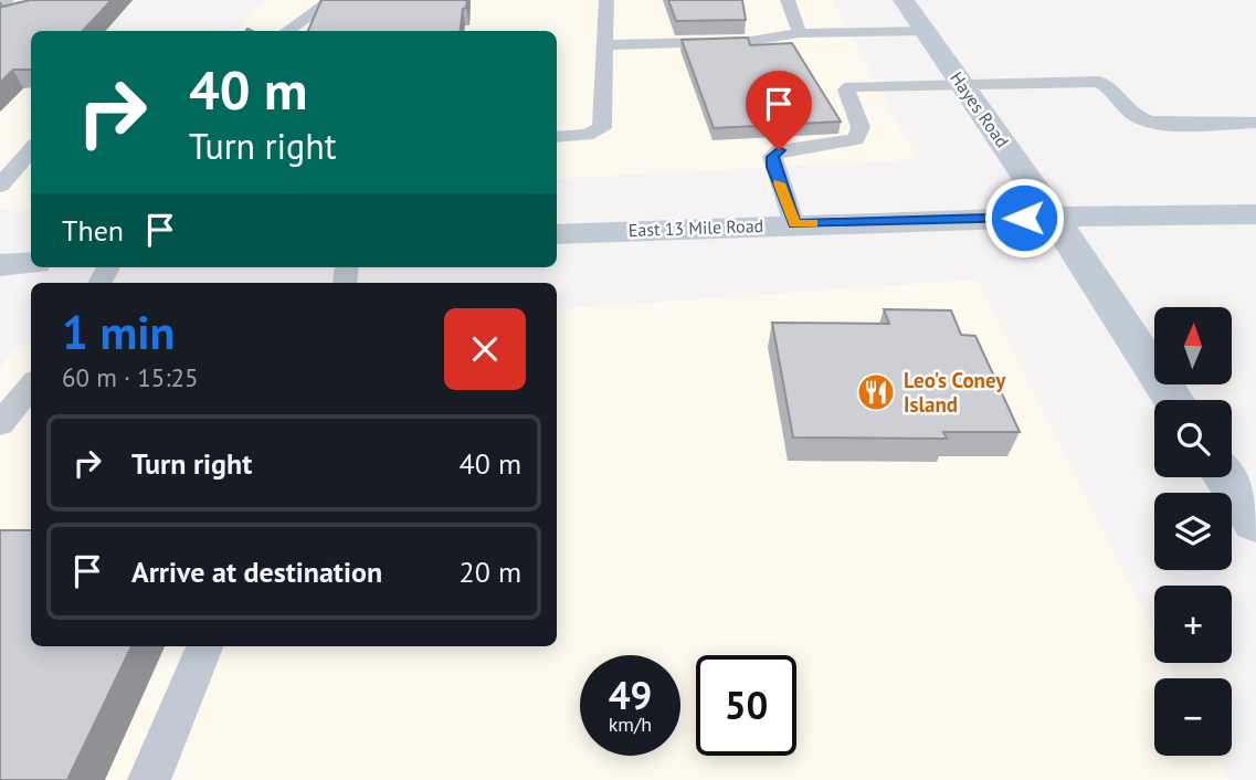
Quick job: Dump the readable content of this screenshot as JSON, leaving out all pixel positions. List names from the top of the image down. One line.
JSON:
{"streets":{"street":["Hayes Road","East 13 Mile Road"]},"crossings":[["Hayes Road","East 13 Mile Road"]],"places":{"restaurant":["Leo's Coney Island"]},"north":"top","page":{"turn":["40 m","Turn right"],"then":"Then","heading":["1 min","60 m · 15:25"],"map_buttons":["+","−"],"list":[{"name":"Turn right","value":"40 m"},{"name":"Arrive at destination","value":"20 m"}],"speed":"49 km/h","limit":"50"}}
